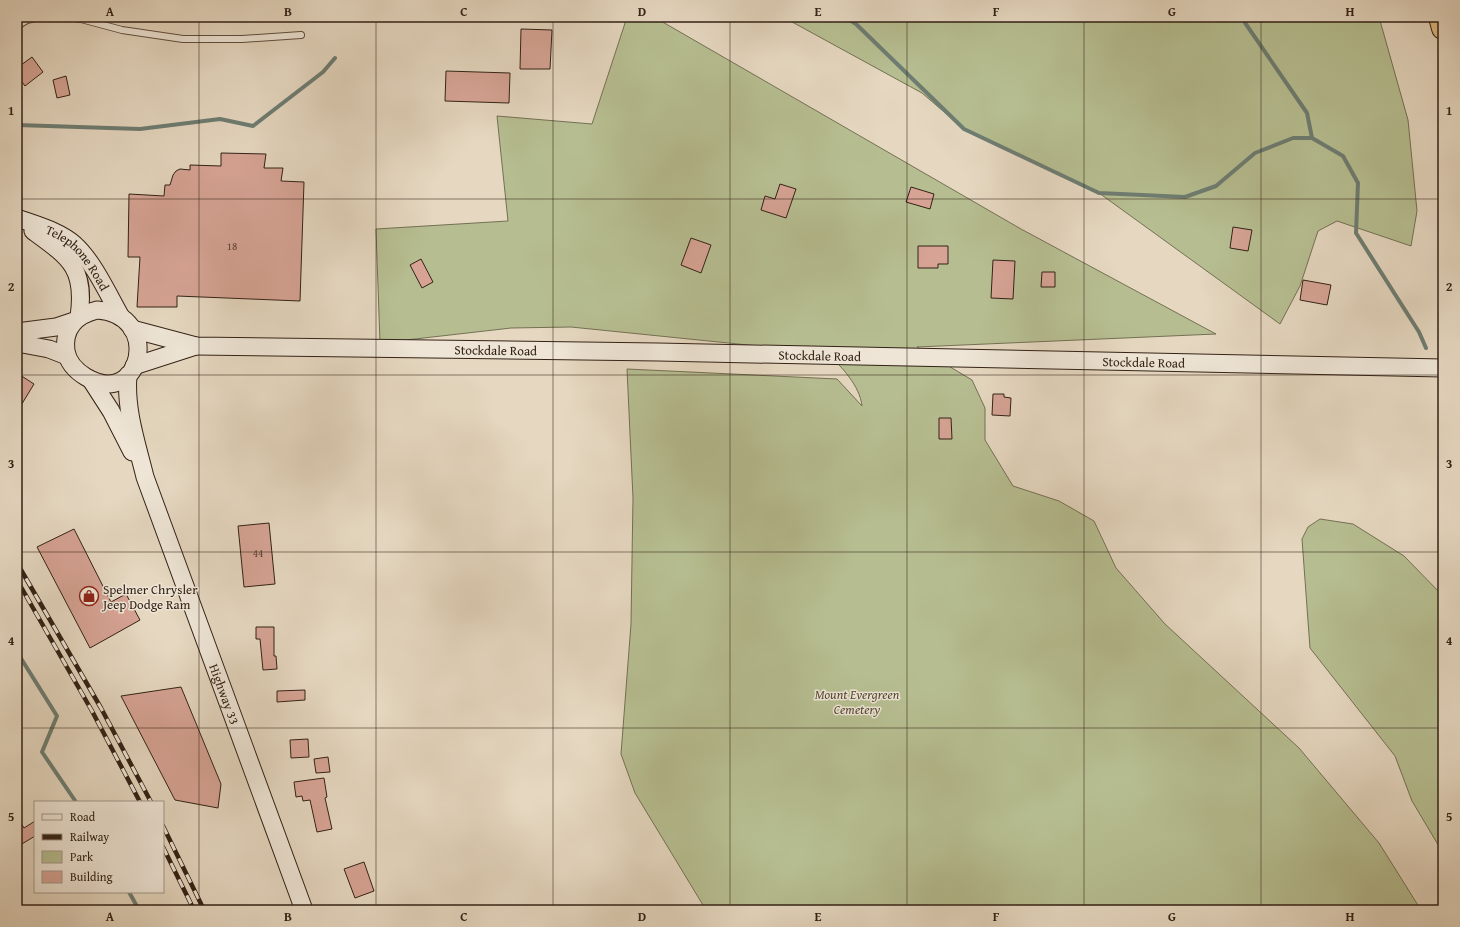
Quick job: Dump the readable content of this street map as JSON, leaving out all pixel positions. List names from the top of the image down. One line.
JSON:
{"streets":{"street":["Telephone Road","Stockdale Road","Highway 33"]},"crossings":[["Telephone Road","Stockdale Road"],["Telephone Road","Highway 33"],["Stockdale Road","Highway 33"]],"parks":["Mount Evergreen Cemetery"],"places":{"shop":["Spelmer Chrysler Jeep Dodge Ram"]},"house_numbers":["18","44"],"legend":["Road","Railway","Park","Building"],"grid":{"columns":["A","B","C","D","E","F","G","H"],"rows":["1","2","3","4","5"]}}
